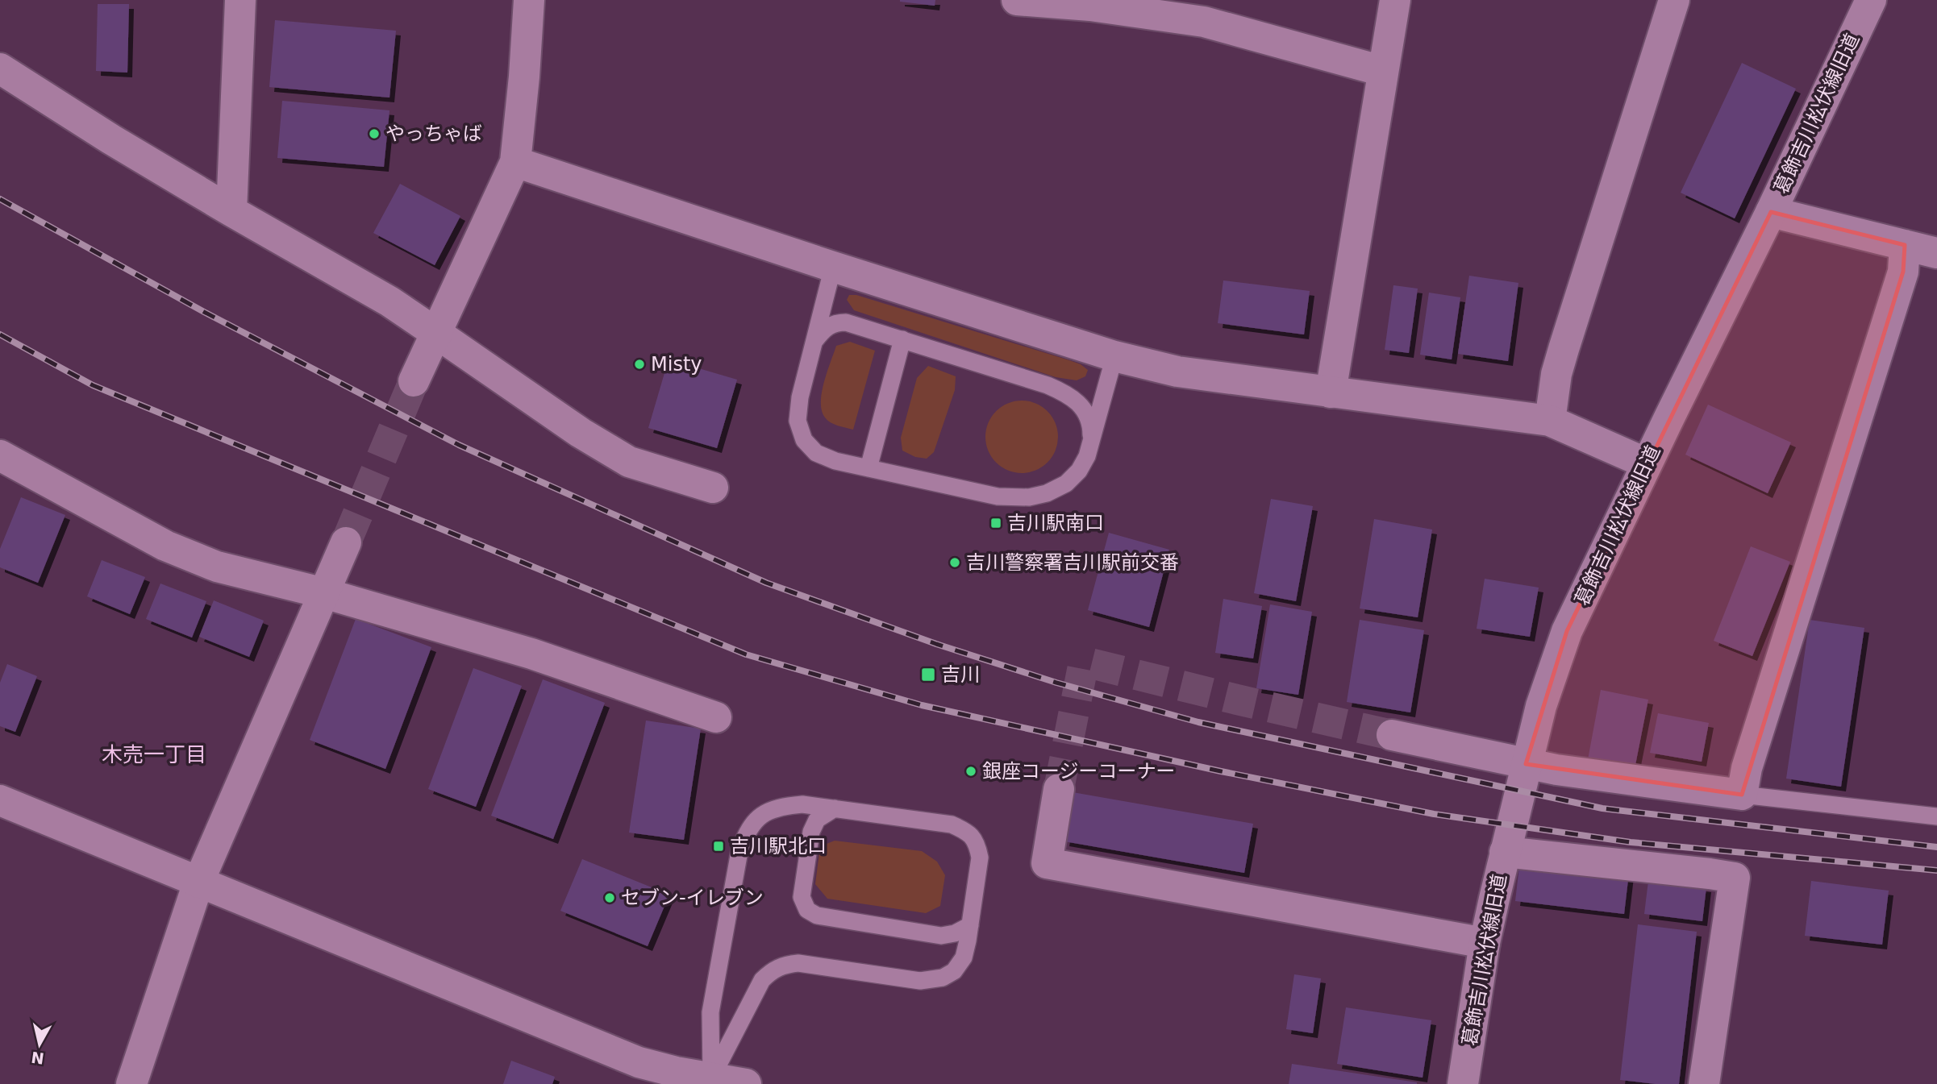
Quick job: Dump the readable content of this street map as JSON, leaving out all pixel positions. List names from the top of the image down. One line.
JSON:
{"streets":{"street":["葛飾吉川松伏線旧道"]},"districts":["木売一丁目"],"places":{"other":["やっちゃば","Misty","吉川警察署吉川駅前交番","銀座コージーコーナー","セブン-イレブン"],"transit":["吉川駅南口","吉川","吉川駅北口"]},"north":"bottom"}
